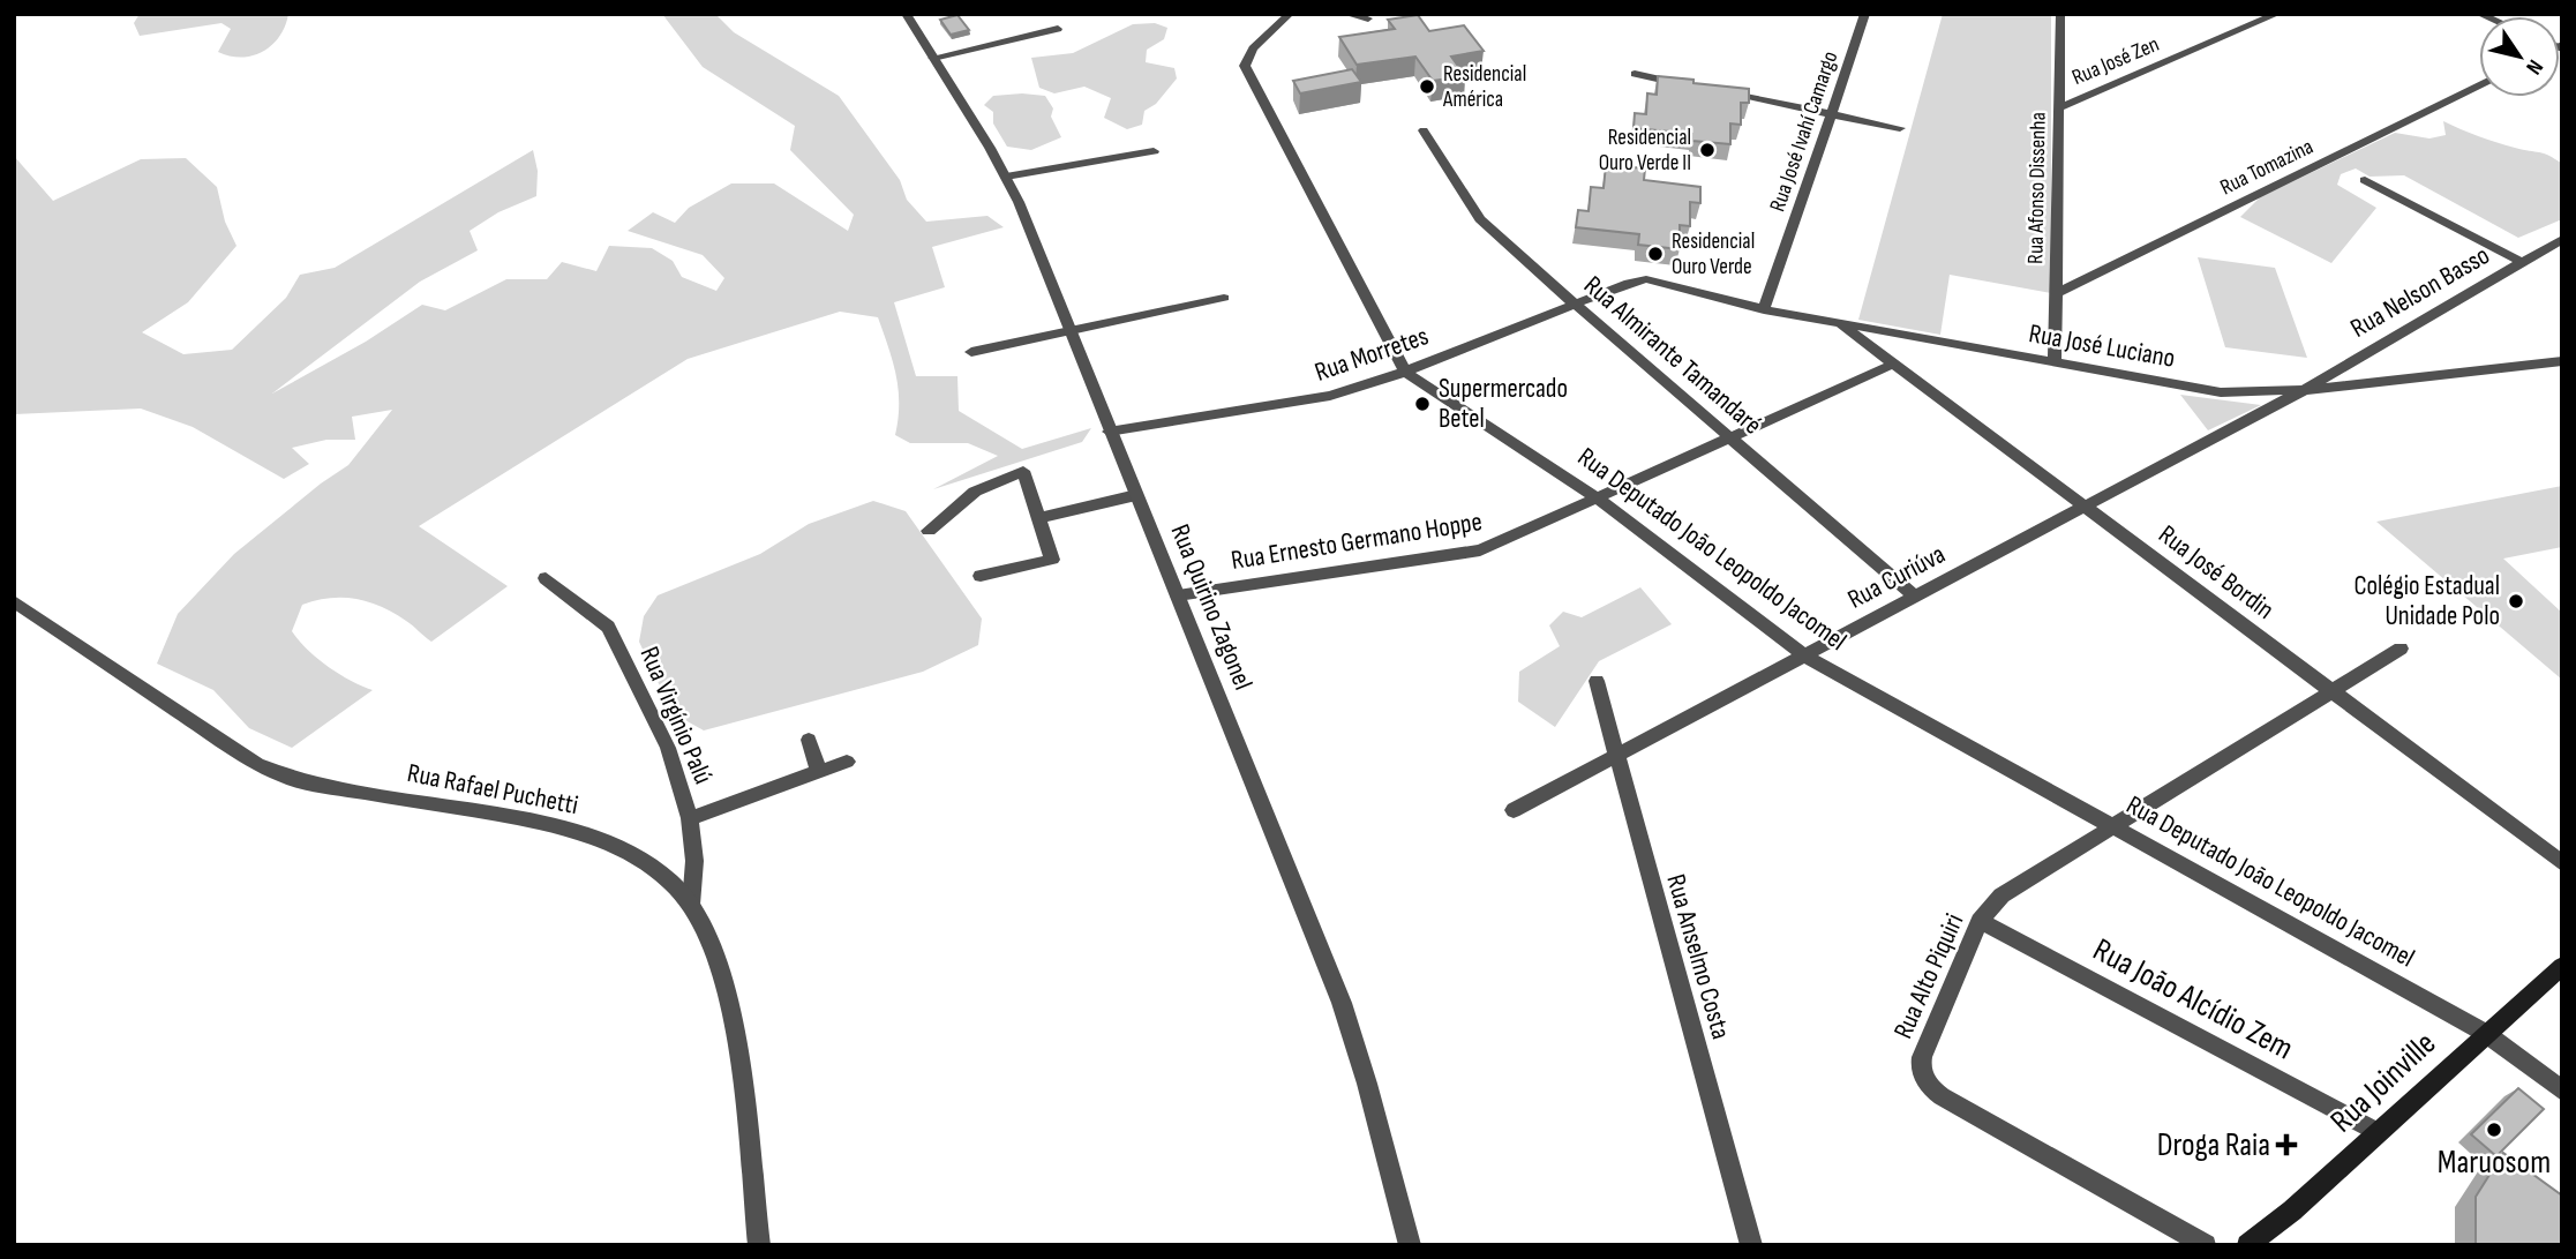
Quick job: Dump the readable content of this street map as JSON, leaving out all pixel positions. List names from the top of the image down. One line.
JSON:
{"streets":{"main road":["Rua Joinville"],"street":["Rua José Zen","Rua José Ivahí Camargo","Rua Tomazina","Rua Afonso Dissenha","Rua Nelson Basso","Rua José Luciano","Rua Morretes","Rua Almirante Tamandaré","Rua Ernesto Germano Hoppe","Rua Deputado João Leopoldo Jacomel","Rua José Bordin","Rua Curiúva","Rua Quirino Zagonel","Rua Virgínio Palú","Rua Rafael Puchetti","Rua Anselmo Costa","Rua Alto Piquiri","Rua João Alcídio Zem"]},"crossings":[["Rua José Zen","Rua Afonso Dissenha"],["Rua José Ivahí Camargo","Rua José Luciano"],["Rua Tomazina","Rua Afonso Dissenha"],["Rua Afonso Dissenha","Rua José Luciano"],["Rua Nelson Basso","Rua José Luciano"],["Rua Nelson Basso","Rua Curiúva"],["Rua José Luciano","Rua Morretes"],["Rua José Luciano","Rua José Bordin"],["Rua José Luciano","Rua Curiúva"],["Rua Morretes","Rua Almirante Tamandaré"],["Rua Morretes","Rua Deputado João Leopoldo Jacomel"],["Rua Morretes","Rua Quirino Zagonel"],["Rua Almirante Tamandaré","Rua Ernesto Germano Hoppe"],["Rua Almirante Tamandaré","Rua Curiúva"],["Rua Ernesto Germano Hoppe","Rua Deputado João Leopoldo Jacomel"],["Rua Ernesto Germano Hoppe","Rua José Bordin"],["Rua Ernesto Germano Hoppe","Rua Quirino Zagonel"],["Rua Deputado João Leopoldo Jacomel","Rua Curiúva"],["Rua Deputado João Leopoldo Jacomel","Rua Alto Piquiri"],["Rua Deputado João Leopoldo Jacomel","Rua Joinville"],["Rua José Bordin","Rua Curiúva"],["Rua José Bordin","Rua Alto Piquiri"],["Rua Curiúva","Rua Anselmo Costa"],["Rua Virgínio Palú","Rua Rafael Puchetti"],["Rua Alto Piquiri","Rua João Alcídio Zem"],["Rua João Alcídio Zem","Rua Joinville"]],"places":{"other":["Residencial América","Residencial Ouro Verde II","Residencial Ouro Verde","Supermercado Betel","Colégio Estadual Unidade Polo","Maruosom"],"health":["Droga Raia"]},"north":"bottom right"}
